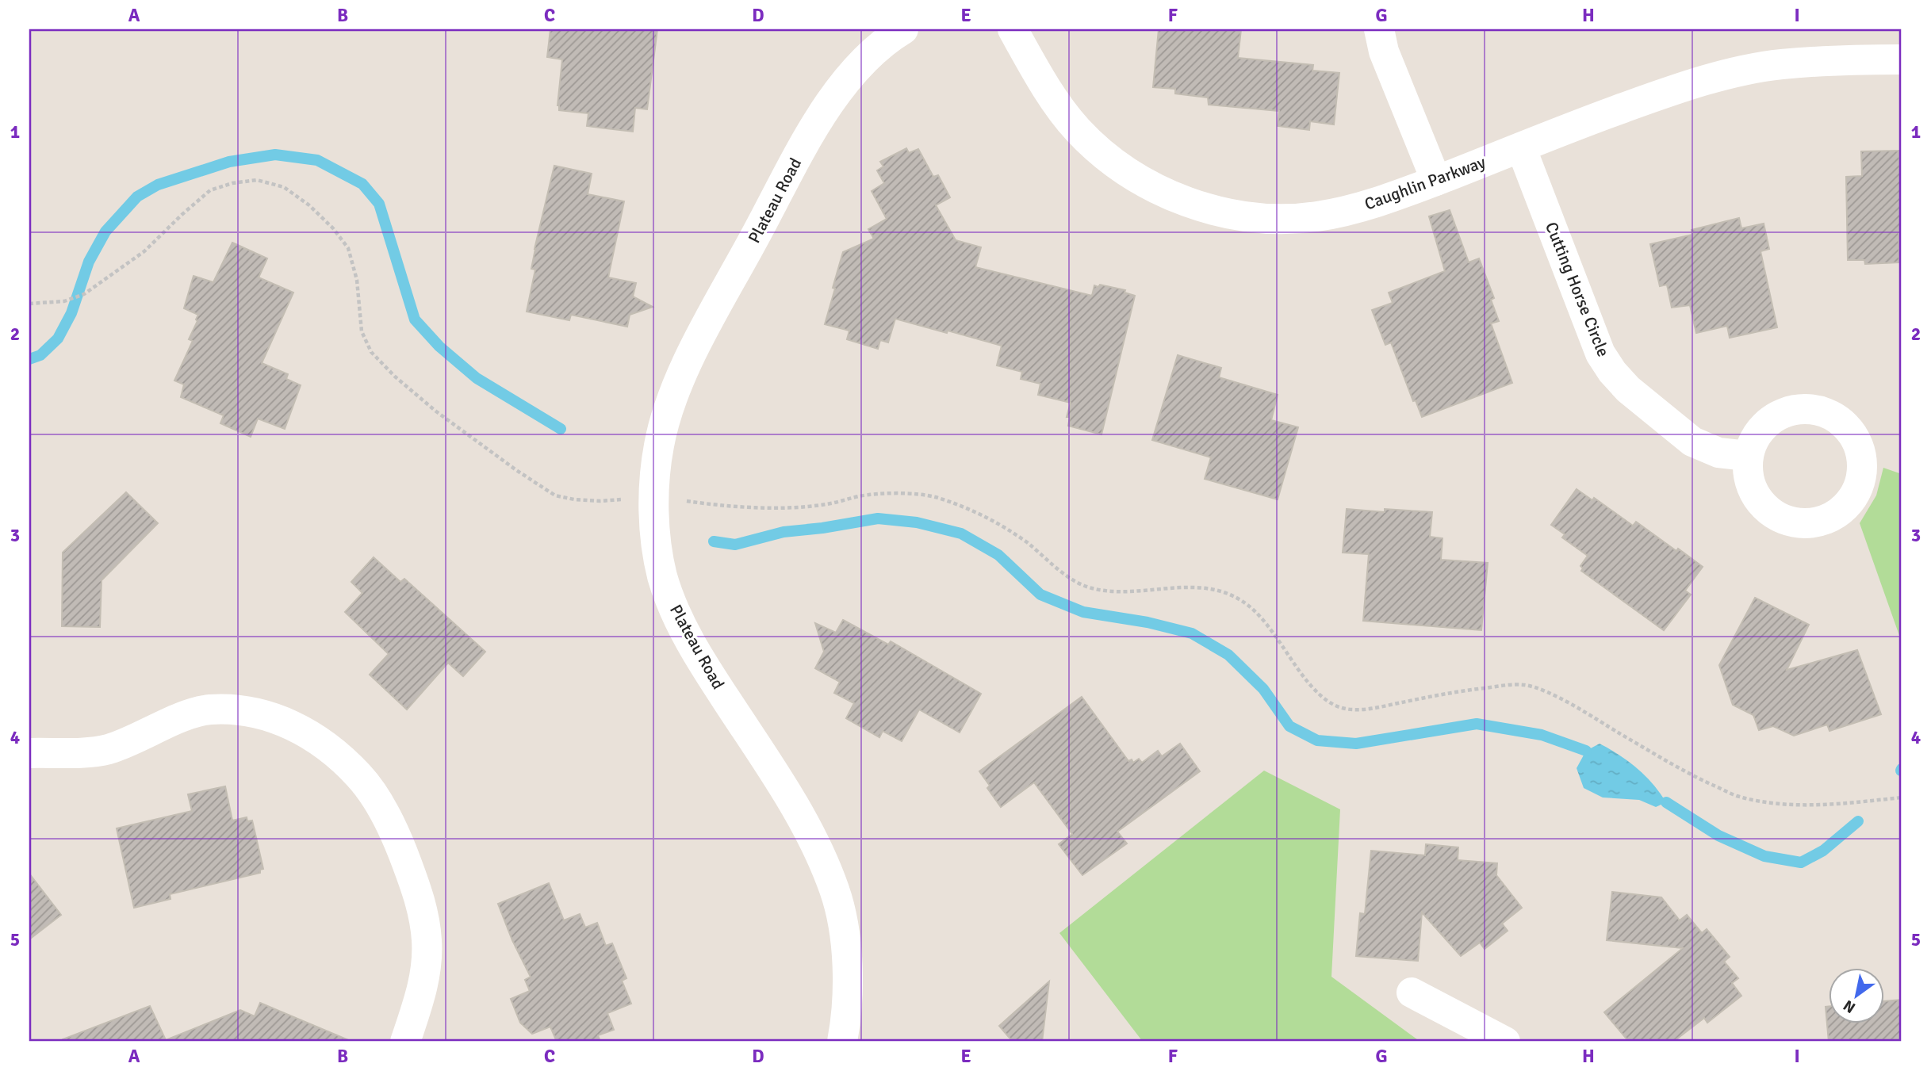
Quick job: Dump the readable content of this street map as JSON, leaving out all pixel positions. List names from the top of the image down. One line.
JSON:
{"streets":{"street":["Caughlin Parkway","Plateau Road","Cutting Horse Circle"]},"crossings":[["Caughlin Parkway","Cutting Horse Circle"]],"north":"bottom left","grid":{"columns":["A","B","C","D","E","F","G","H","I"],"rows":["1","2","3","4","5"]}}
